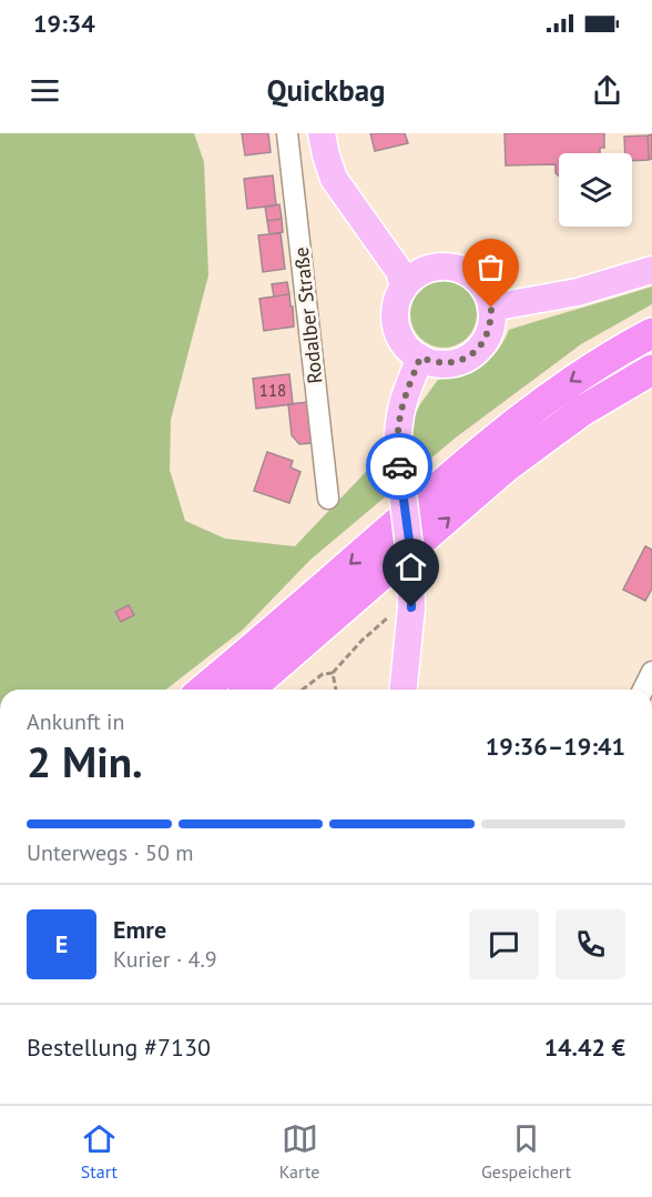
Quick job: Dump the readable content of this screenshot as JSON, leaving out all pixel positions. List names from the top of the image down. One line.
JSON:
{"streets":{"street":["Rodalber Straße"]},"house_numbers":["118"],"page":{"status":"19:34","header":"Quickbag","heading":["2 Min.","Ankunft in","19:36–19:41"],"panel":["Emre","Kurier · 4.9","Bestellung #7130","14.42 €"],"bar":"Unterwegs · 50 m","round":"E","tabs":["Start","Karte","Gespeichert"]}}
